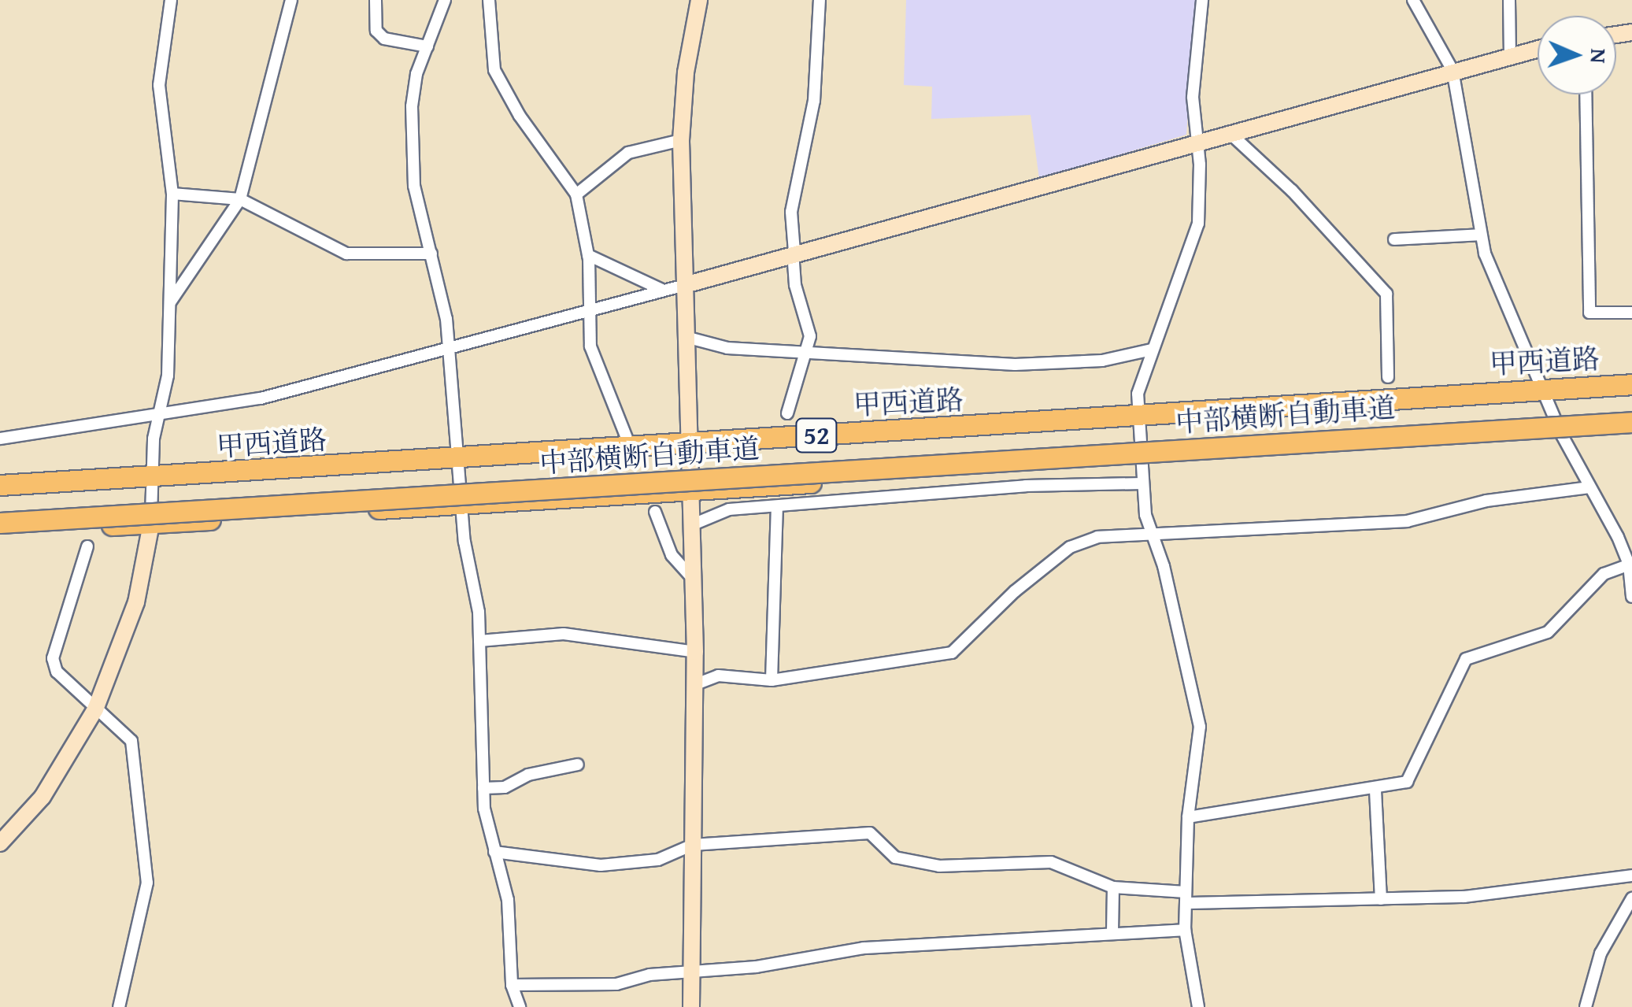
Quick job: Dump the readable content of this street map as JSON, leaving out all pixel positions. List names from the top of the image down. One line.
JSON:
{"streets":{"highway":["甲西道路","中部横断自動車道","52"]},"north":"right"}
